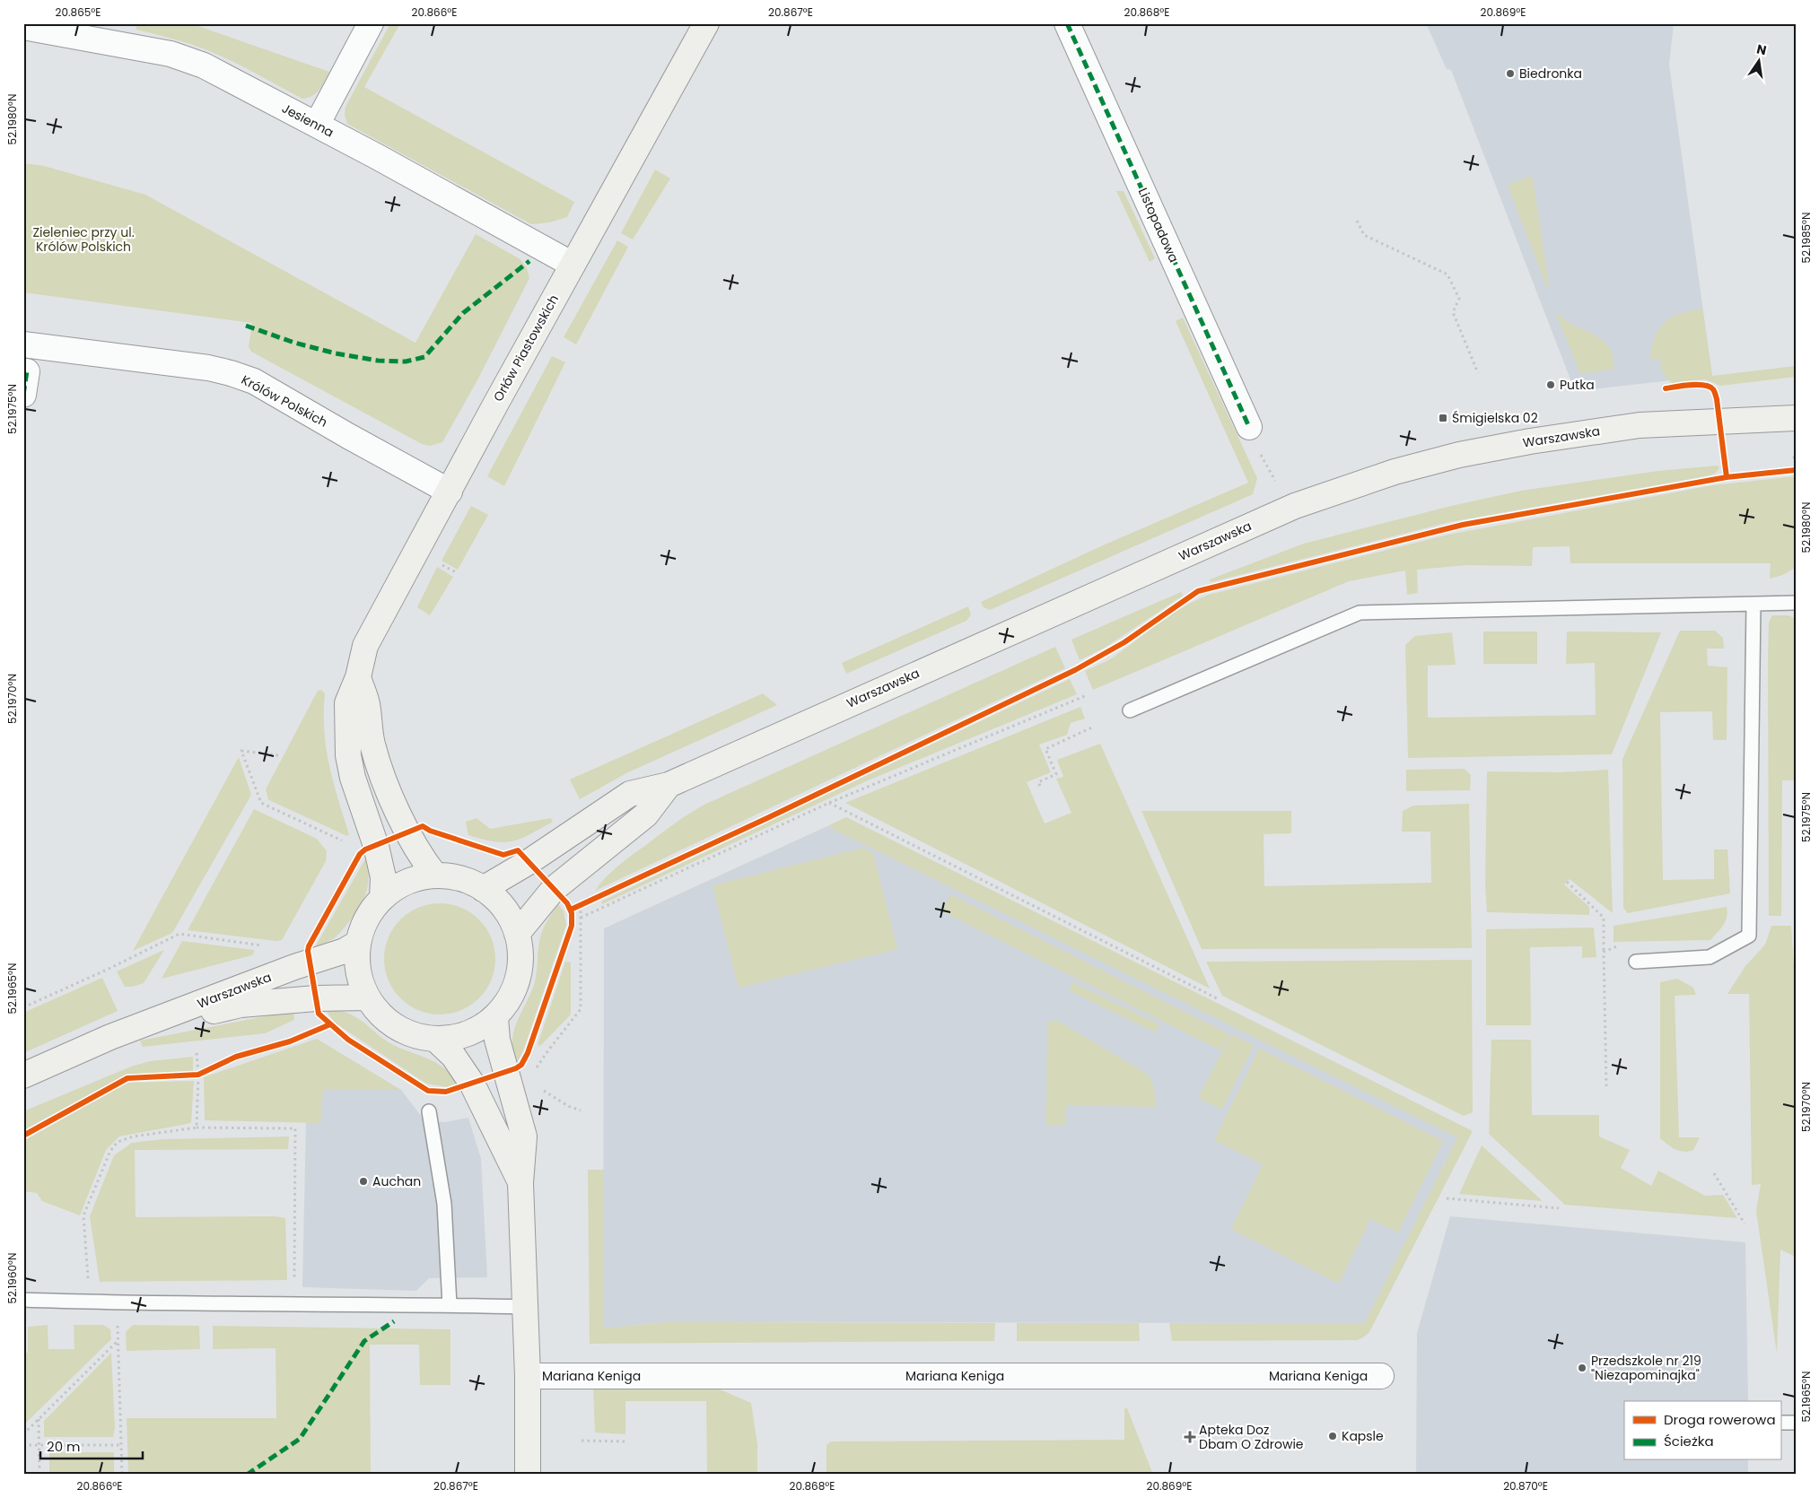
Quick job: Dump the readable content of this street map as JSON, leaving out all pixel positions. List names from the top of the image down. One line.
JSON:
{"streets":{"street":["Jesienna","Listopadowa","Orłów Piastowskich","Królów Polskich","Warszawska","Mariana Keniga"]},"crossings":[["Jesienna","Orłów Piastowskich"],["Orłów Piastowskich","Królów Polskich"]],"parks":["Zieleniec przy ul. Królów Polskich"],"places":{"other":["Biedronka","Putka","Auchan","Przedszkole nr 219 \"Niezapominajka\"","Kapsle"],"transit":["Śmigielska 02"],"health":["Apteka Doz Dbam O Zdrowie"]},"legend":["Droga rowerowa","Ścieżka"],"scale_bar":"20 m","north":"top","coordinates":["20.865°E","20.866°E","20.867°E","20.868°E","20.869°E","52.1980°N","52.1985°N","52.1975°N","52.1970°N","52.1965°N","52.1960°N","20.870°E"]}
